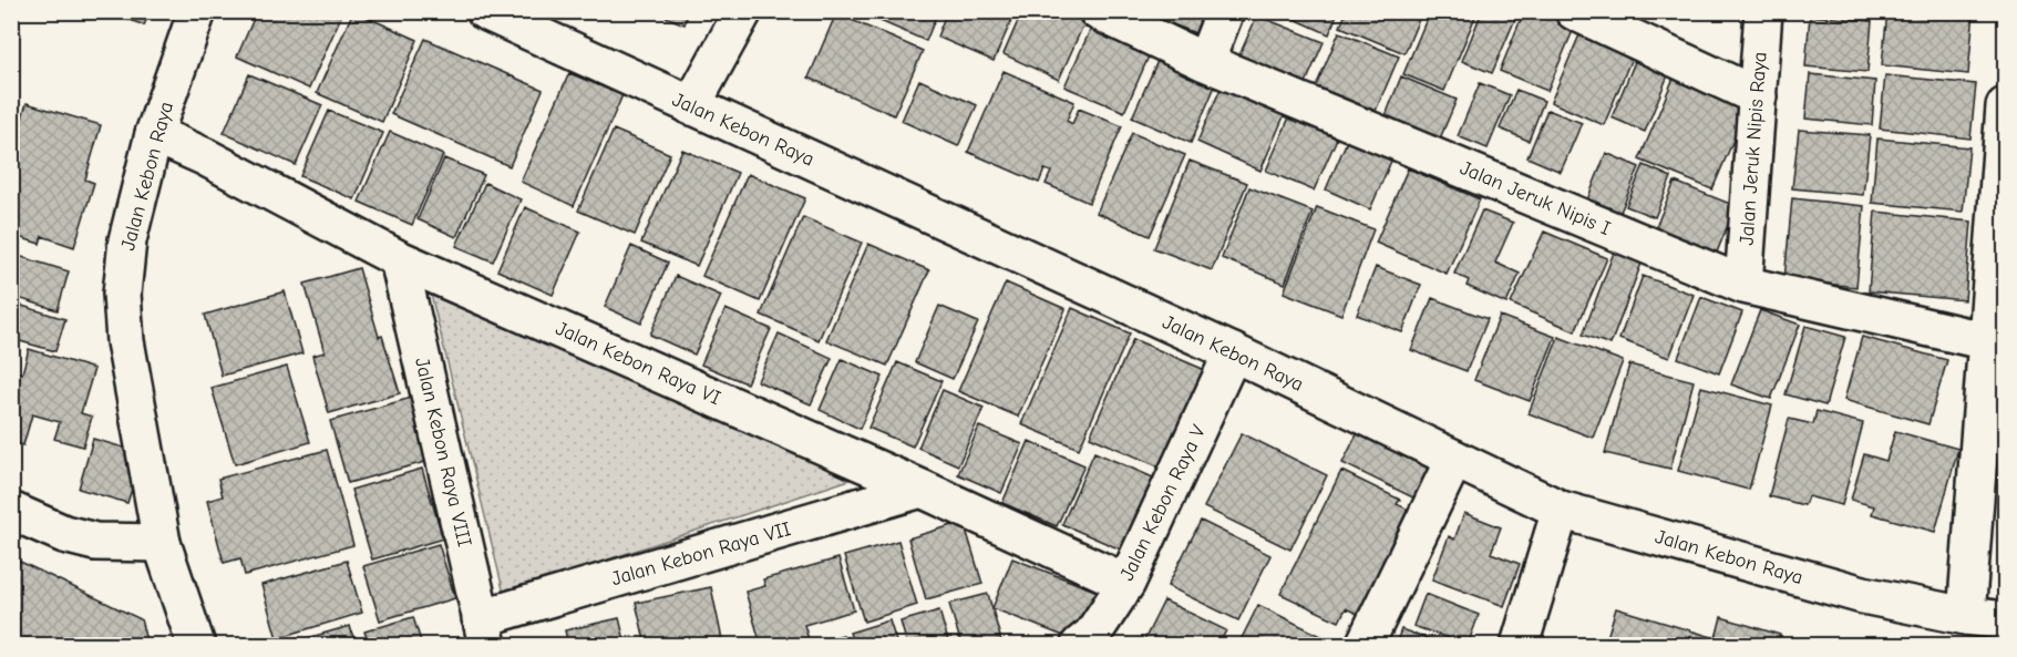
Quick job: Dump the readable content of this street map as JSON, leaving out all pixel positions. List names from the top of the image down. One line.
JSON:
{"streets":{"street":["Jalan Kebon Raya","Jalan Jeruk Nipis Raya","Jalan Jeruk Nipis I","Jalan Kebon Raya VI","Jalan Kebon Raya VIII","Jalan Kebon Raya V","Jalan Kebon Raya VII"]},"crossings":[["Jalan Kebon Raya","Jalan Kebon Raya VI"],["Jalan Kebon Raya","Jalan Kebon Raya V"],["Jalan Jeruk Nipis Raya","Jalan Jeruk Nipis I"],["Jalan Kebon Raya VI","Jalan Kebon Raya VIII"],["Jalan Kebon Raya VI","Jalan Kebon Raya V"],["Jalan Kebon Raya VI","Jalan Kebon Raya VII"],["Jalan Kebon Raya VIII","Jalan Kebon Raya VII"]]}
